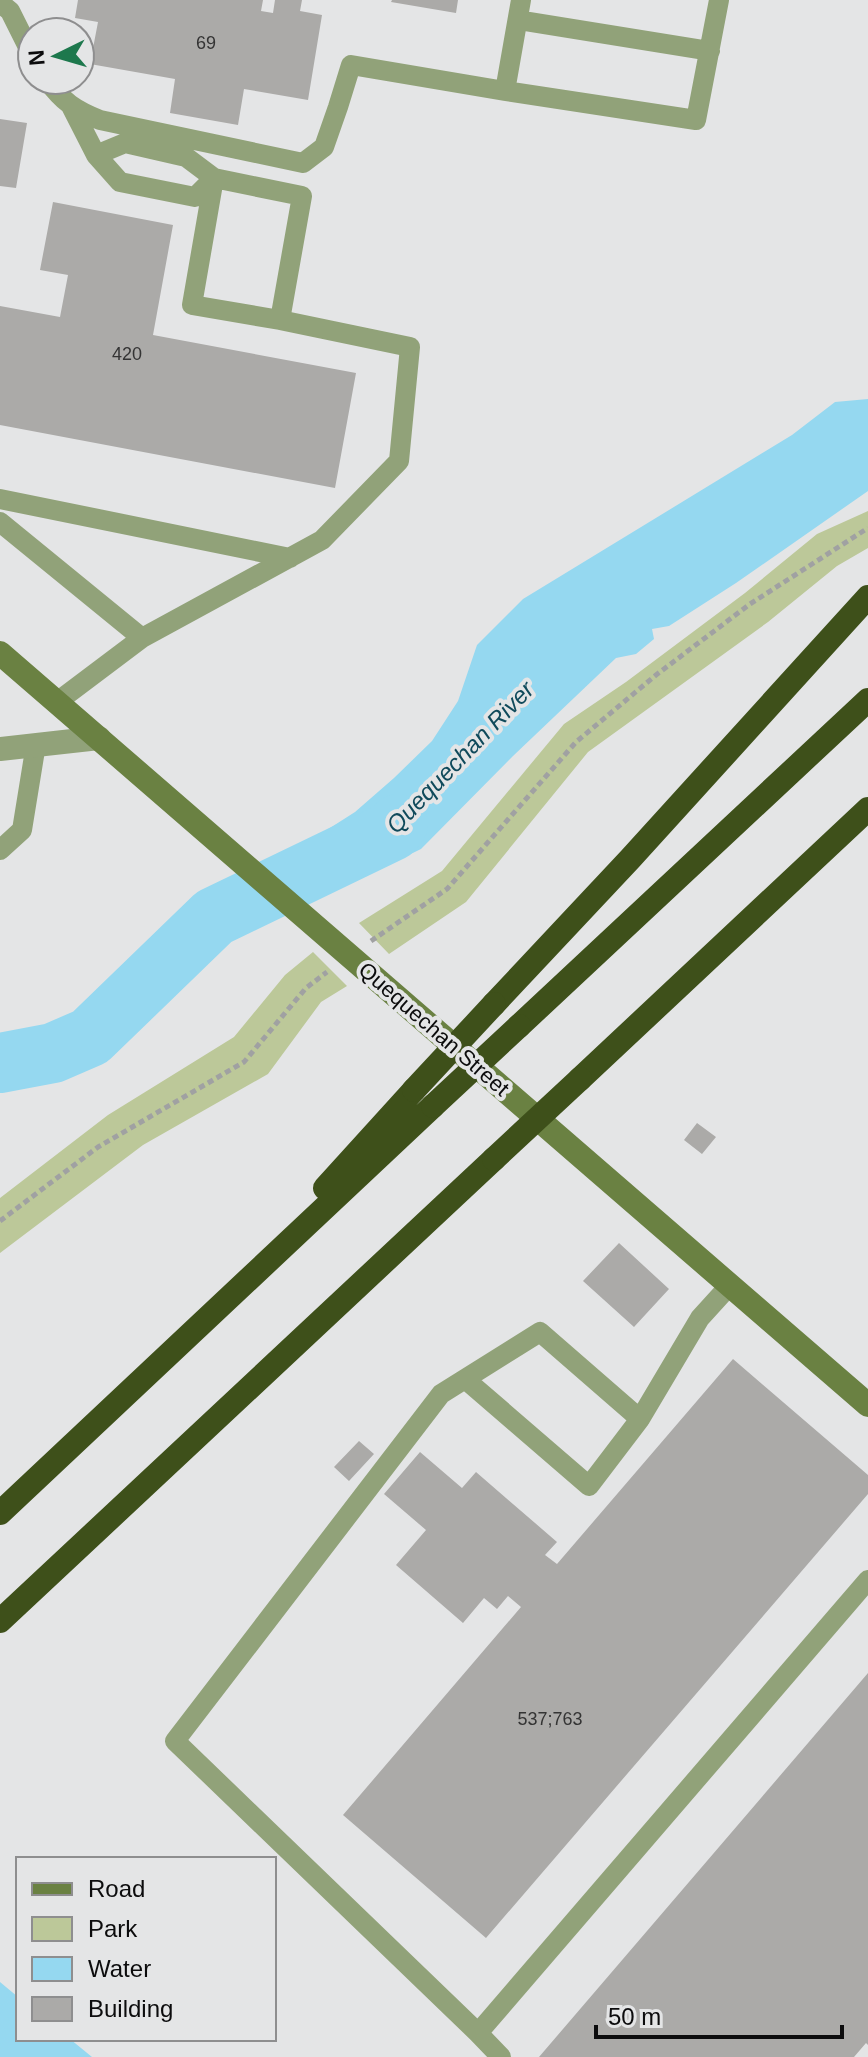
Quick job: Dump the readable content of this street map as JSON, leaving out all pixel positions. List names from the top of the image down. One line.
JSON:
{"streets":{"main road":["Quequechan Street"]},"water":["Quequechan River"],"house_numbers":["69","420","537;763"],"legend":["Road","Park","Water","Building"],"scale_bar":"50 m","north":"left"}
